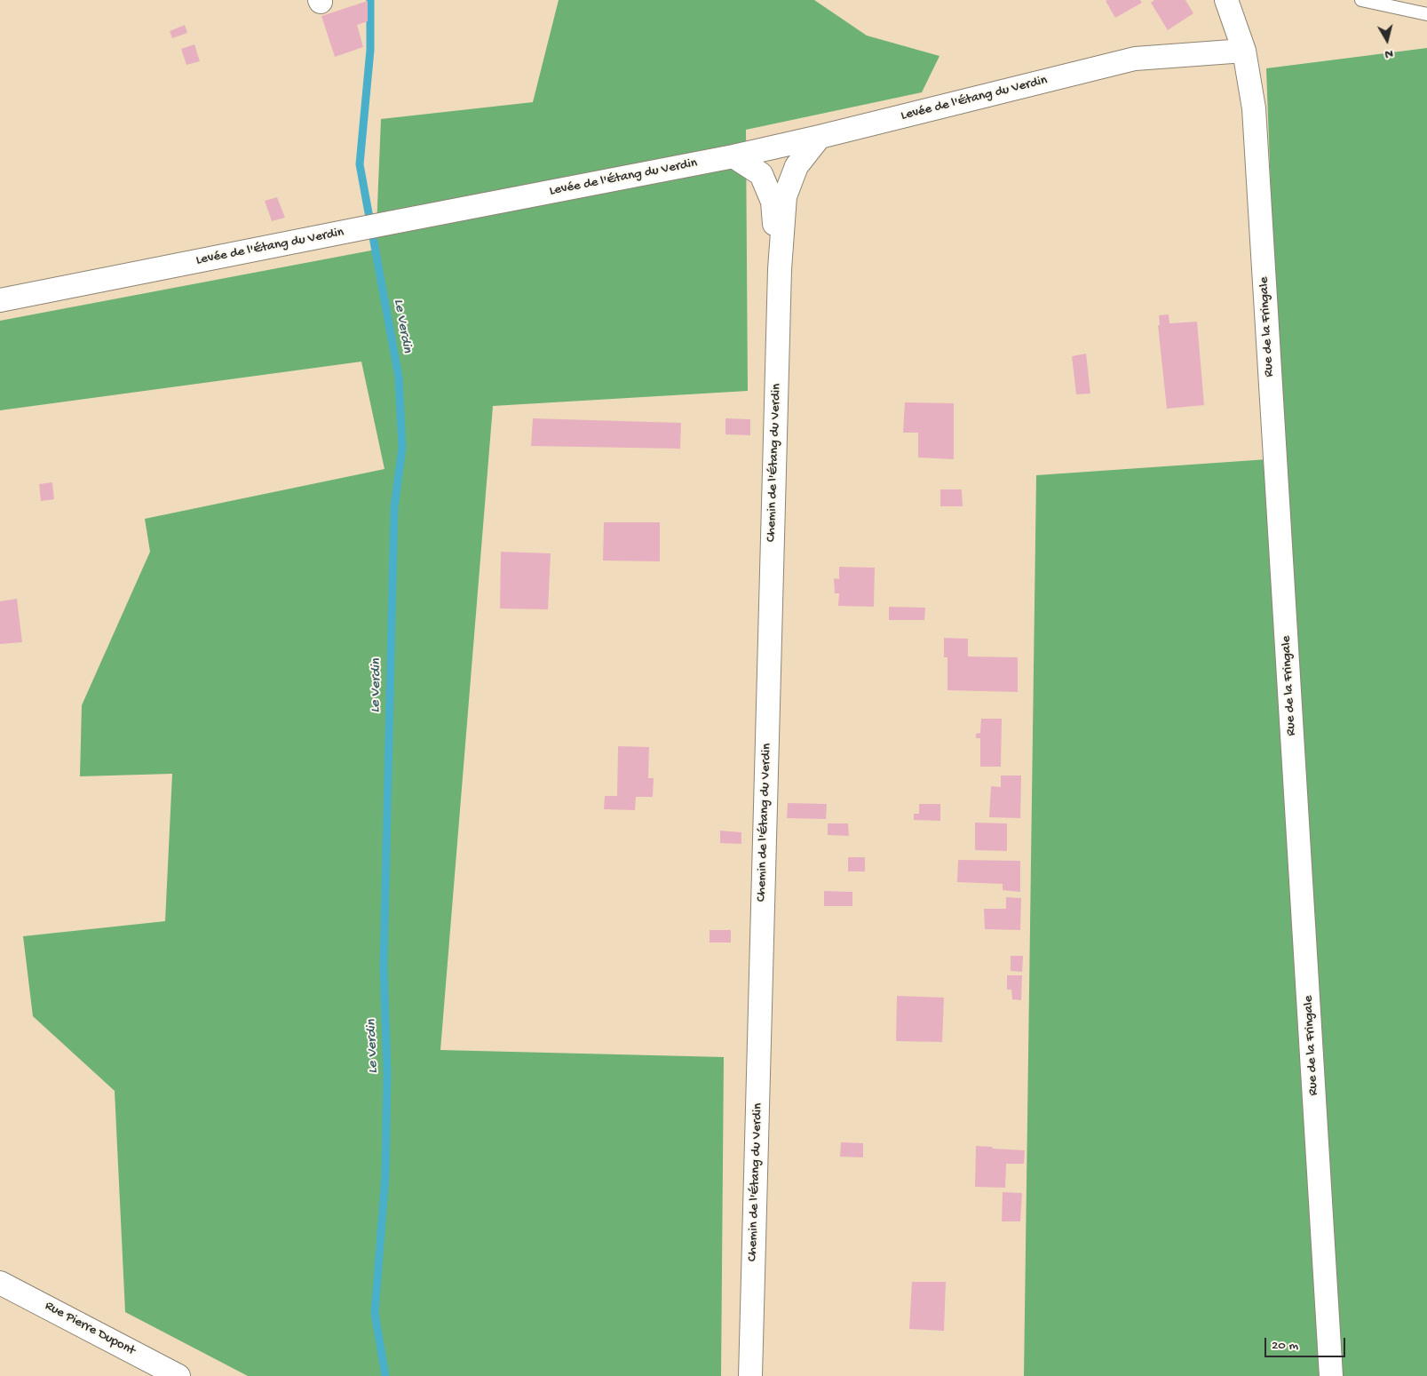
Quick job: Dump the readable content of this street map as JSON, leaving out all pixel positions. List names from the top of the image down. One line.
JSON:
{"streets":{"street":["Levée de l'Étang du Verdin","Rue de la Fringale","Chemin de l'Étang du Verdin","Rue Pierre Dupont"]},"crossings":[["Levée de l'Étang du Verdin","Rue de la Fringale"],["Levée de l'Étang du Verdin","Chemin de l'Étang du Verdin"]],"water":["Le Verdin"],"scale_bar":"20 m","north":"bottom"}
